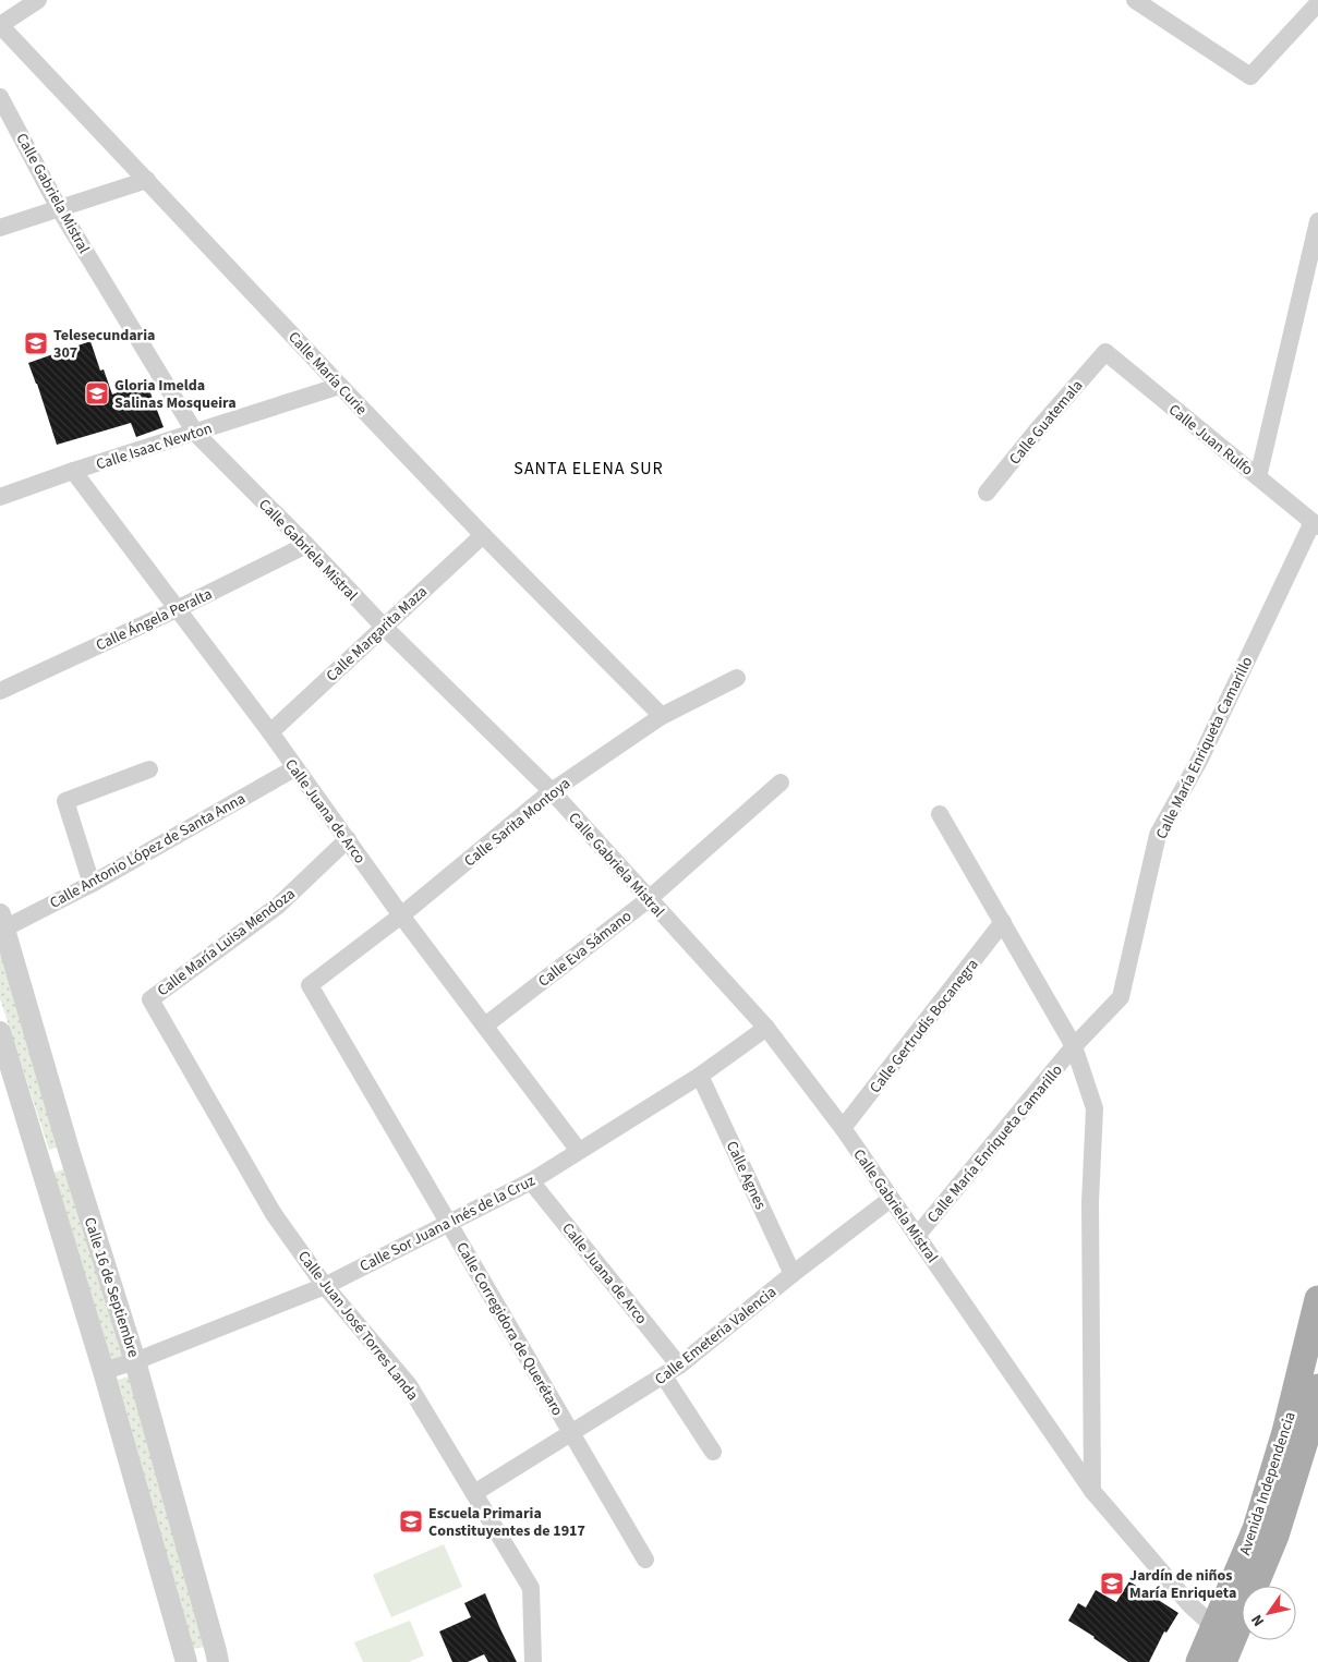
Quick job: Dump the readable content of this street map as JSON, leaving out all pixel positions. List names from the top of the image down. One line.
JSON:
{"streets":{"main road":["Avenida Independencia"],"street":["Calle Gabriela Mistral","Calle María Curie","Calle Guatemala","Calle Juan Rulfo","Calle Isaac Newton","Calle Ángela Peralta","Calle Margarita Maza","Calle María Enriqueta Camarillo","Calle Juana de Arco","Calle Sarita Montoya","Calle Antonio López de Santa Anna","Calle María Luisa Mendoza","Calle Eva Sámano","Calle Gertrudis Bocanegra","Calle Agnes","Calle Sor Juana Inés de la Cruz","Calle 16 de Septiembre","Calle Juan José Torres Landa","Calle Corregidora de Querétaro","Calle Emeteria Valencia"]},"crossings":[["Calle Gabriela Mistral","Calle Isaac Newton"],["Calle Gabriela Mistral","Calle Ángela Peralta"],["Calle Gabriela Mistral","Calle Margarita Maza"],["Calle Gabriela Mistral","Calle María Enriqueta Camarillo"],["Calle Gabriela Mistral","Calle Sarita Montoya"],["Calle Gabriela Mistral","Calle Eva Sámano"],["Calle Gabriela Mistral","Calle Gertrudis Bocanegra"],["Calle Gabriela Mistral","Calle Sor Juana Inés de la Cruz"],["Calle Gabriela Mistral","Calle Emeteria Valencia"],["Calle Gabriela Mistral","Avenida Independencia"],["Calle María Curie","Calle Isaac Newton"],["Calle María Curie","Calle Margarita Maza"],["Calle María Curie","Calle Sarita Montoya"],["Calle Guatemala","Calle Juan Rulfo"],["Calle Juan Rulfo","Calle María Enriqueta Camarillo"],["Calle Isaac Newton","Calle Juana de Arco"],["Calle Ángela Peralta","Calle Juana de Arco"],["Calle Margarita Maza","Calle Juana de Arco"],["Calle Juana de Arco","Calle Sarita Montoya"],["Calle Juana de Arco","Calle Antonio López de Santa Anna"],["Calle Juana de Arco","Calle María Luisa Mendoza"],["Calle Juana de Arco","Calle Eva Sámano"],["Calle Juana de Arco","Calle Sor Juana Inés de la Cruz"],["Calle Juana de Arco","Calle Emeteria Valencia"],["Calle Sarita Montoya","Calle Corregidora de Querétaro"],["Calle Antonio López de Santa Anna","Calle 16 de Septiembre"],["Calle María Luisa Mendoza","Calle Juan José Torres Landa"],["Calle Agnes","Calle Sor Juana Inés de la Cruz"],["Calle Agnes","Calle Emeteria Valencia"],["Calle Sor Juana Inés de la Cruz","Calle 16 de Septiembre"],["Calle Sor Juana Inés de la Cruz","Calle Juan José Torres Landa"],["Calle Sor Juana Inés de la Cruz","Calle Corregidora de Querétaro"],["Calle Juan José Torres Landa","Calle Emeteria Valencia"],["Calle Corregidora de Querétaro","Calle Emeteria Valencia"]],"districts":["SANTA ELENA SUR"],"places":{"school or university":["Telesecundaria 307","Gloria Imelda Salinas Mosqueira","Escuela Primaria Constituyentes de 1917","Jardín de niños María Enriqueta"]},"north":"bottom left"}
